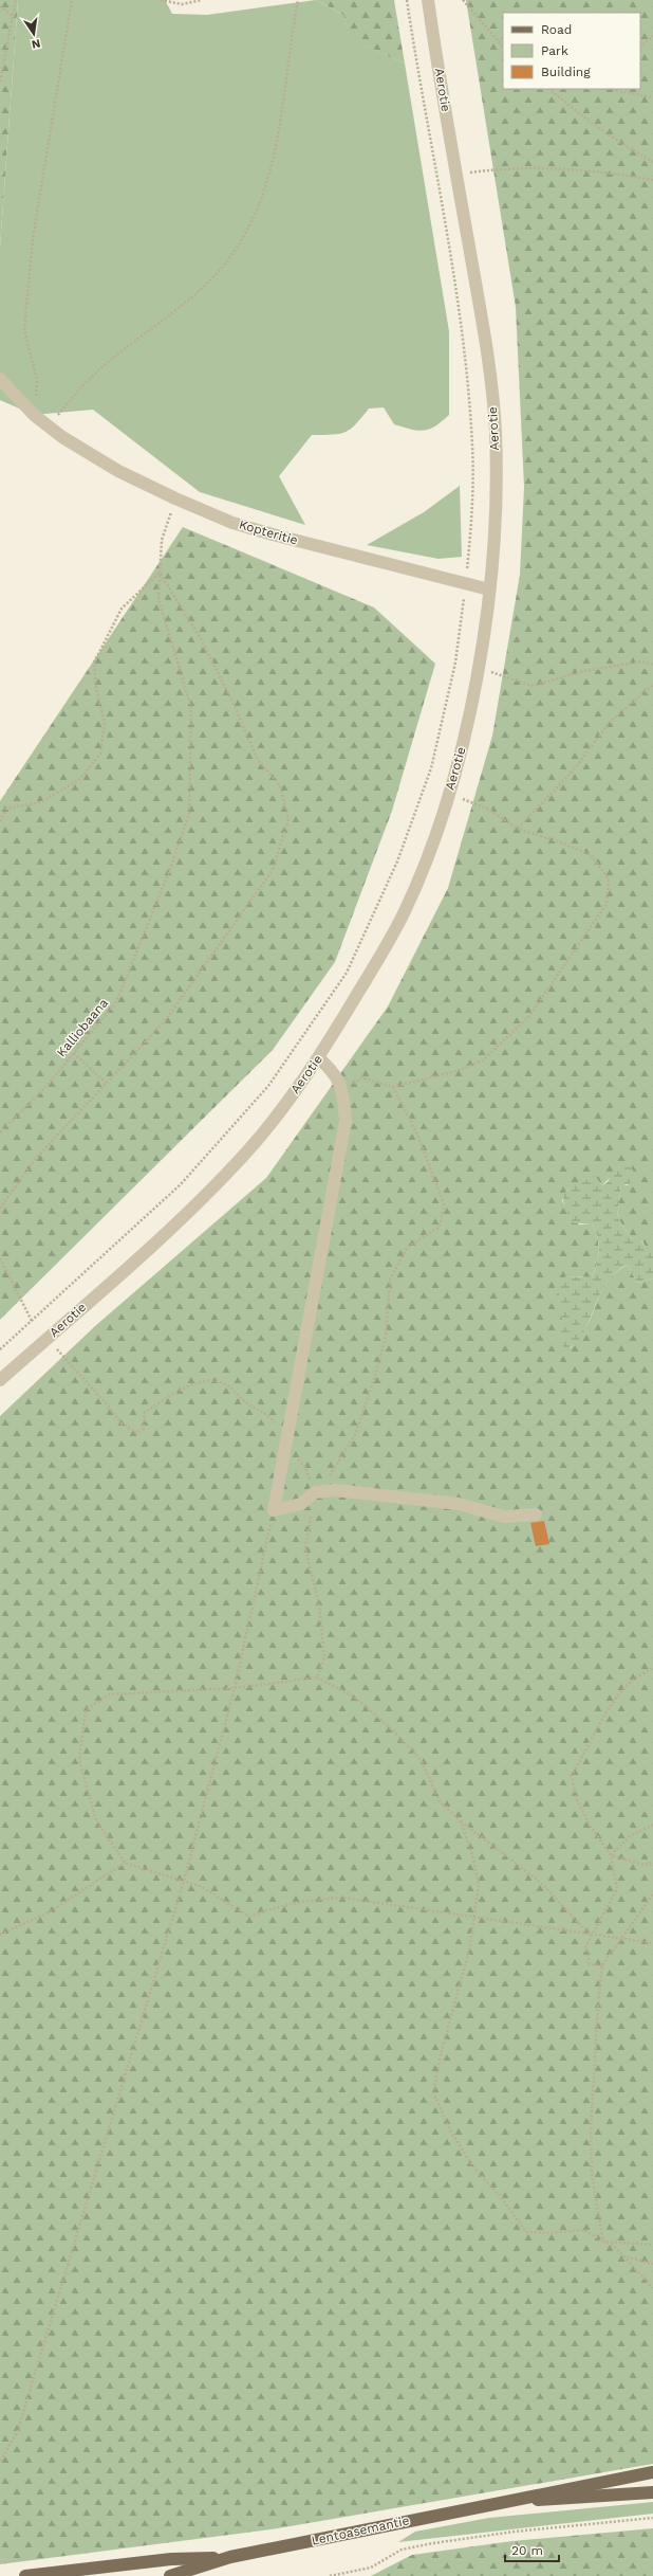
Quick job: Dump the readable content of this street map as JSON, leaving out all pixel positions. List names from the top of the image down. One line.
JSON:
{"streets":{"main road":["Lentoasemantie"],"street":["Aerotie","Kopteritie"],"path":["Kalliobaana"]},"crossings":[["Aerotie","Kopteritie"],["Kopteritie","Kalliobaana"]],"legend":["Road","Park","Building"],"scale_bar":"20 m","north":"bottom"}
